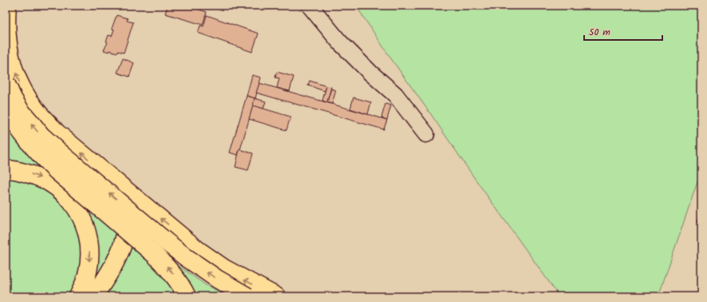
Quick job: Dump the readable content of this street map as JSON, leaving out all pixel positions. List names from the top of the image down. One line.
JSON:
{"scale_bar":"50 m"}
